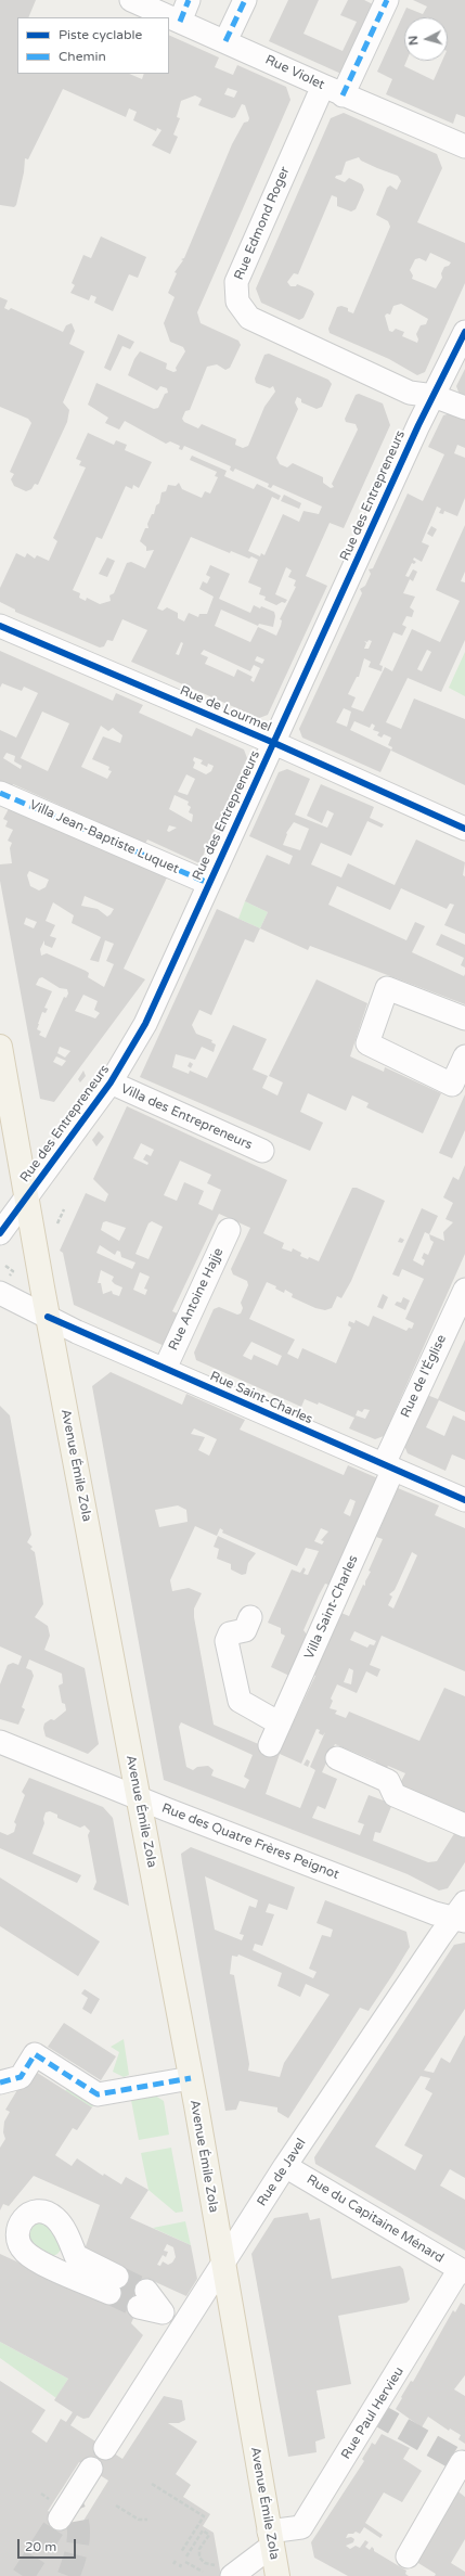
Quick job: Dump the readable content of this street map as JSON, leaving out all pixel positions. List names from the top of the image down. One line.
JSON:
{"streets":{"main road":["Avenue Émile Zola"],"street":["Rue Violet","Rue Edmond Roger","Rue des Entrepreneurs","Rue de Lourmel","Villa Jean-Baptiste Luquet","Villa des Entrepreneurs","Rue Antoine Hajje","Rue de l'Église","Rue Saint-Charles","Villa Saint-Charles","Rue des Quatre Frères Peignot","Rue de Javel","Rue du Capitaine Ménard","Rue Paul Hervieu"]},"crossings":[["Rue Violet","Rue Edmond Roger"],["Rue Edmond Roger","Rue des Entrepreneurs"],["Rue des Entrepreneurs","Rue de Lourmel"],["Rue des Entrepreneurs","Villa Jean-Baptiste Luquet"],["Rue des Entrepreneurs","Villa des Entrepreneurs"],["Rue des Entrepreneurs","Avenue Émile Zola"],["Rue Antoine Hajje","Rue Saint-Charles"],["Rue de l'Église","Rue Saint-Charles"],["Rue de l'Église","Villa Saint-Charles"],["Rue Saint-Charles","Avenue Émile Zola"],["Rue Saint-Charles","Villa Saint-Charles"],["Avenue Émile Zola","Rue des Quatre Frères Peignot"],["Avenue Émile Zola","Rue de Javel"],["Avenue Émile Zola","Rue Paul Hervieu"],["Rue des Quatre Frères Peignot","Rue de Javel"],["Rue de Javel","Rue du Capitaine Ménard"],["Rue du Capitaine Ménard","Rue Paul Hervieu"]],"legend":["Piste cyclable","Chemin"],"scale_bar":"20 m","north":"left"}
